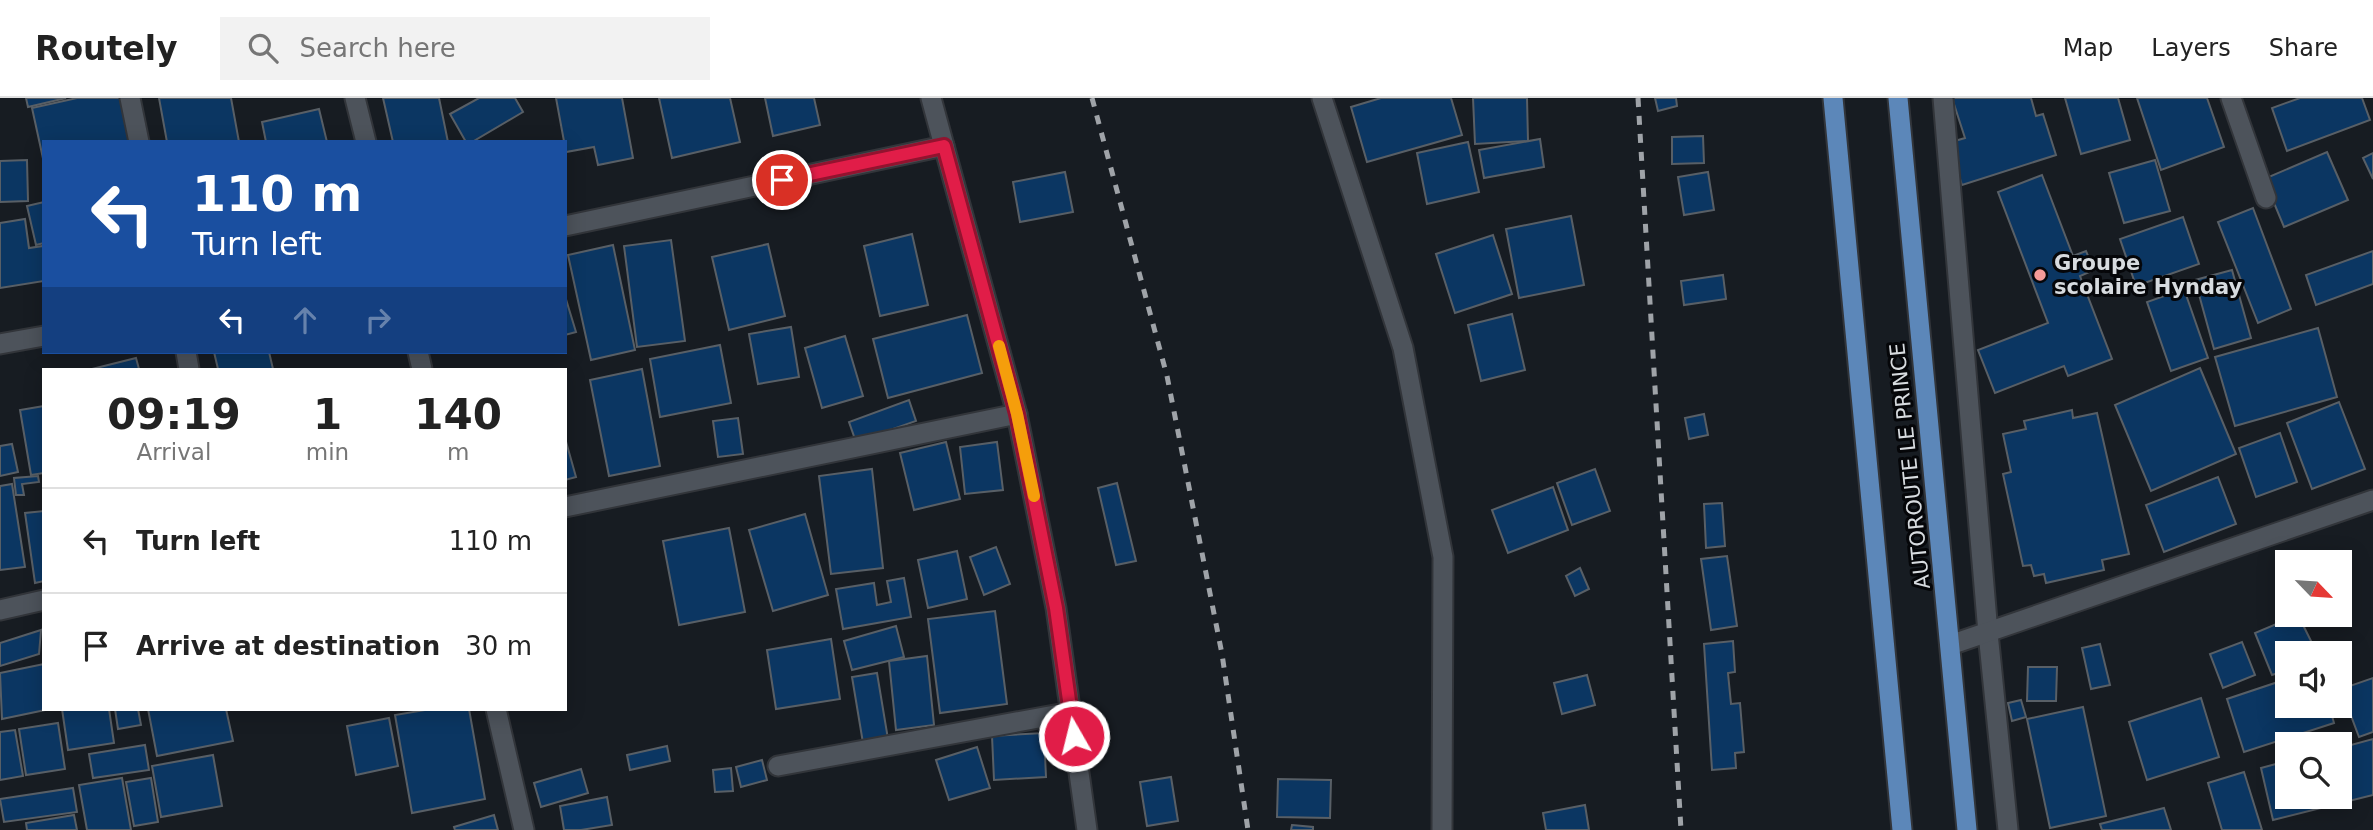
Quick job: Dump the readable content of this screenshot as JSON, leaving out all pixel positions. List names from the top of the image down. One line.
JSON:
{"streets":{"main road":["AUTOROUTE LE PRINCE"]},"places":["Groupe scolaire Hynday"],"north":"bottom right","page":{"header":"Routely","search":"Search here","nav":["Map","Layers","Share"],"turn":["110 m","Turn left"],"eta":["09:19","Arrival","1","min","140","m"],"list":[{"name":"Turn left","value":"110 m"},{"name":"Arrive at destination","value":"30 m"}]}}
